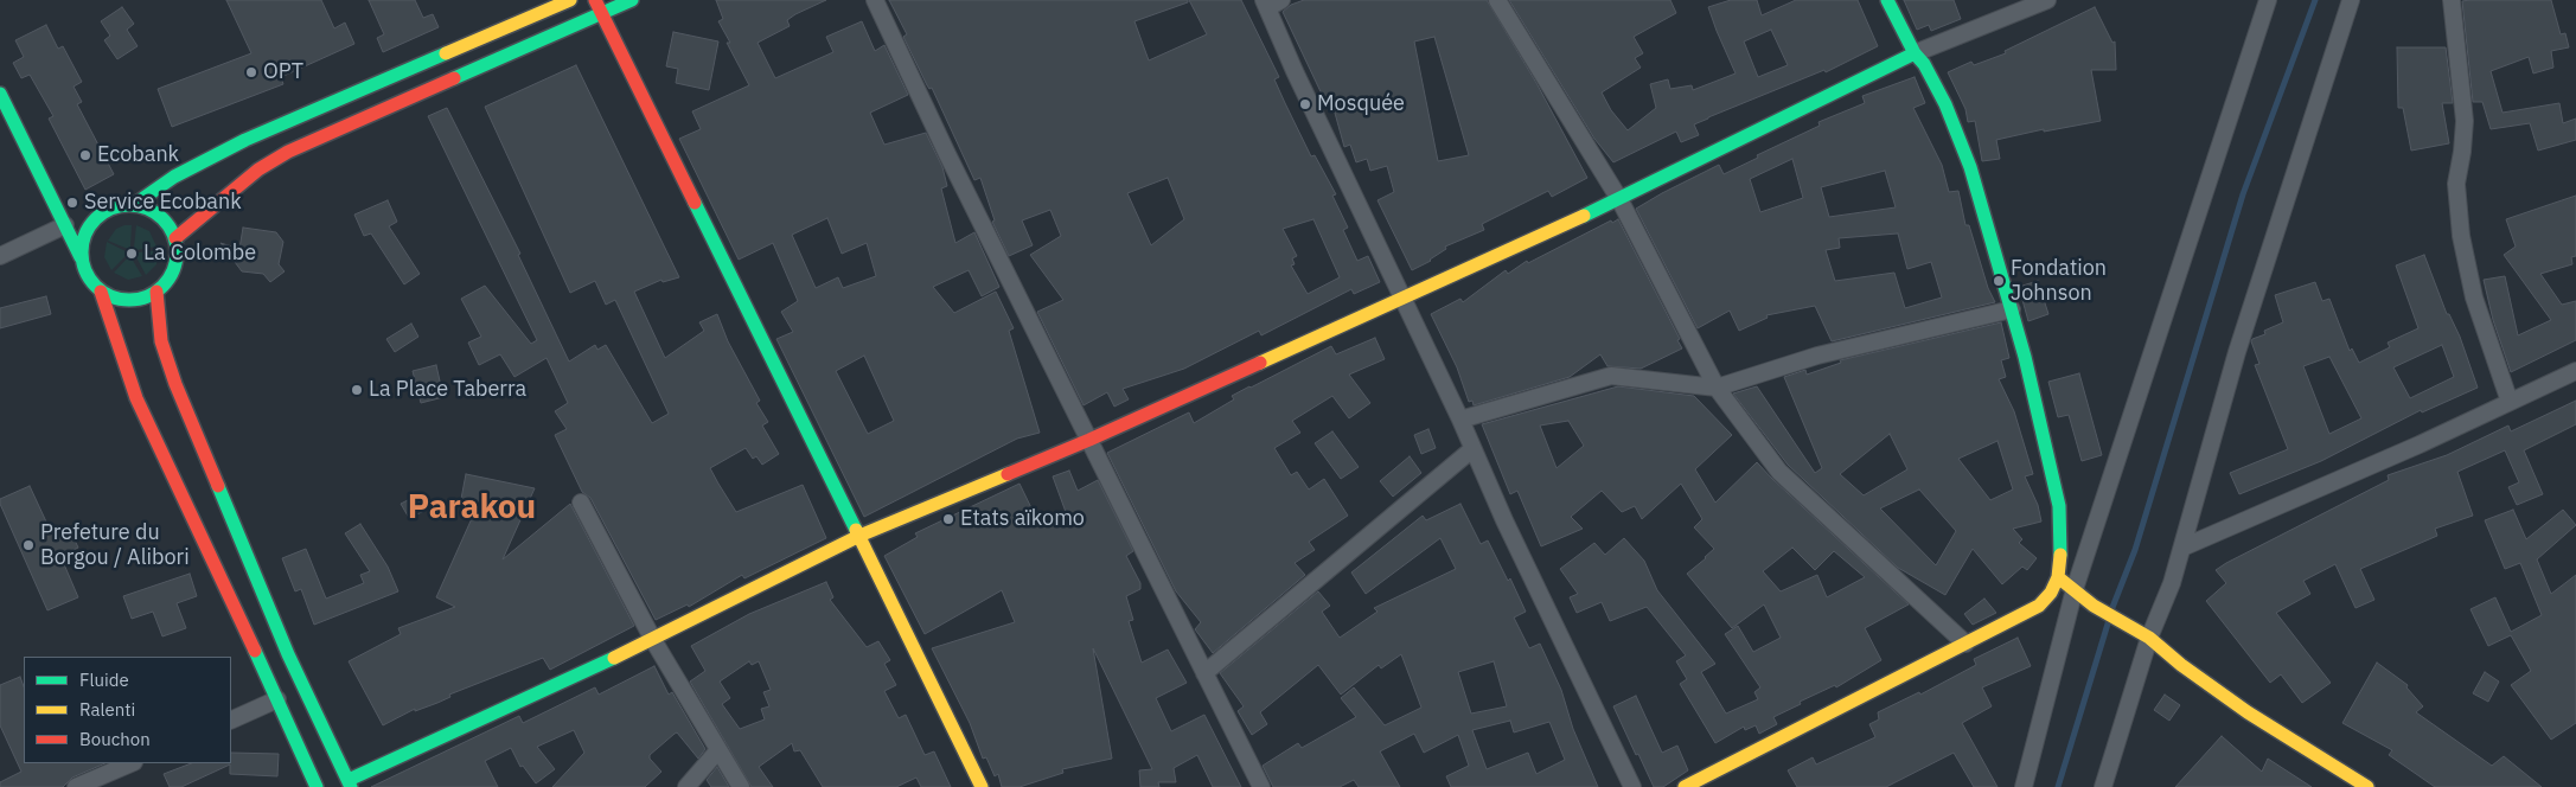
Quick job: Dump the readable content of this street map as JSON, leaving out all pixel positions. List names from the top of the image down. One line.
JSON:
{"districts":["Parakou"],"places":["OPT","Mosquée","Ecobank","Service Ecobank","La Colombe","Fondation Johnson","La Place Taberra","Etats aïkomo","Prefeture du Borgou / Alibori"],"legend":["Fluide","Ralenti","Bouchon"]}
